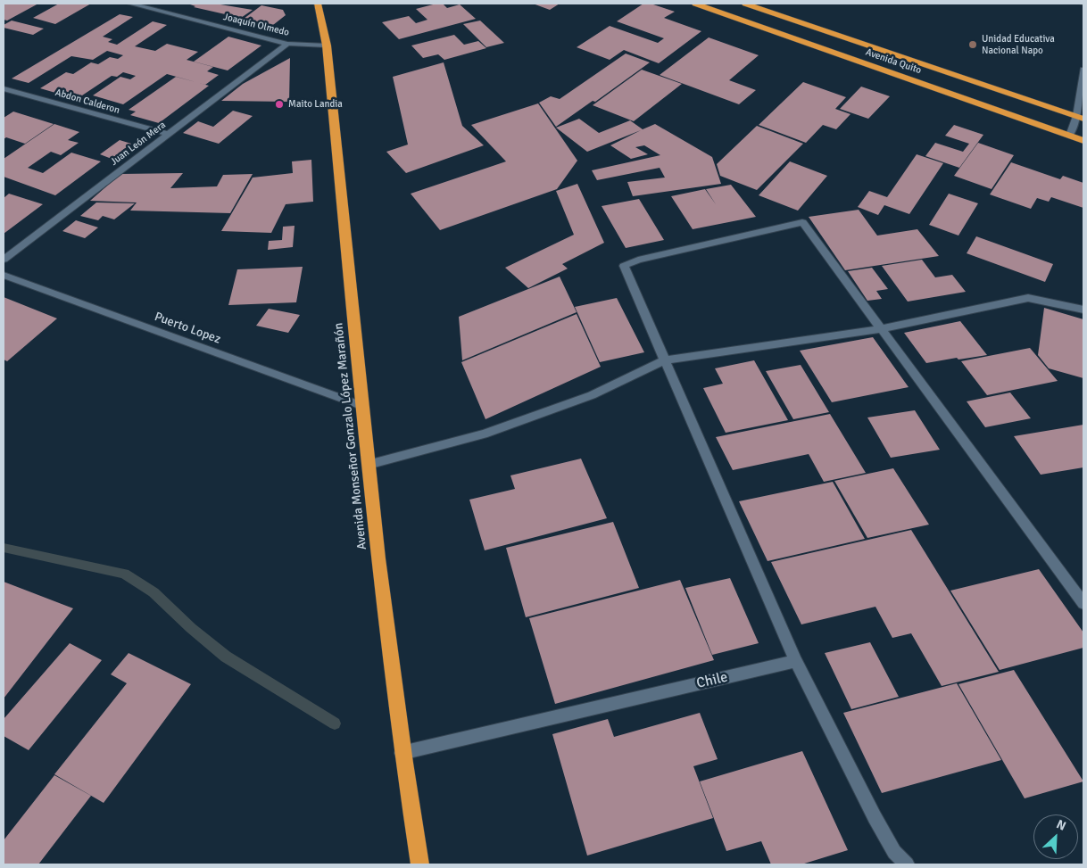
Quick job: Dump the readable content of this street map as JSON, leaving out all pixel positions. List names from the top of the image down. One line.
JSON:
{"streets":{"highway":["Avenida Quito","Avenida Monseñor Gonzalo López Marañón"],"street":["Joaquín Olmedo","Abdon Calderon","Juan León Mera","Puerto Lopez","Chile"]},"crossings":[["Joaquín Olmedo","Juan León Mera"],["Joaquín Olmedo","Avenida Monseñor Gonzalo López Marañón"],["Abdon Calderon","Juan León Mera"],["Puerto Lopez","Avenida Monseñor Gonzalo López Marañón"],["Avenida Monseñor Gonzalo López Marañón","Chile"]],"places":["Unidad Educativa Nacional Napo","Maito Landia"],"north":"top right"}
